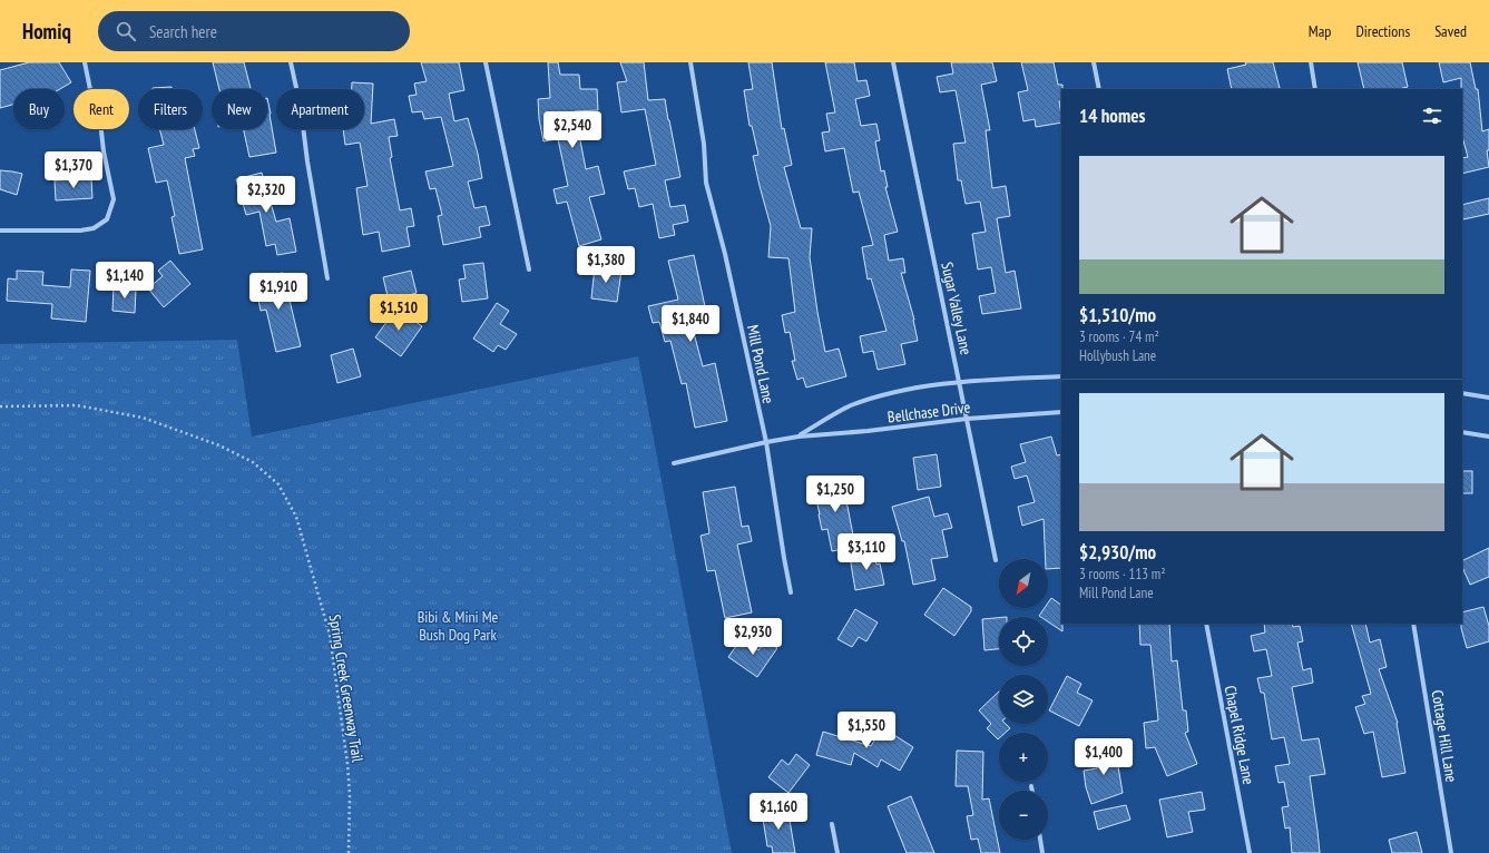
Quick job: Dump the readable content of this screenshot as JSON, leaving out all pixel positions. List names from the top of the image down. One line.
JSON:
{"streets":{"street":["Sugar Valley Lane","Mill Pond Lane","Bellchase Drive","Chapel Ridge Lane","Cottage Hill Lane"],"path":["Spring Creek Greenway Trail"]},"crossings":[["Sugar Valley Lane","Bellchase Drive"],["Mill Pond Lane","Bellchase Drive"]],"parks":["Bibi & Mini Me Bush Dog Park"],"north":"bottom left","page":{"header":"Homiq","search":"Search here","nav":["Map","Directions","Saved"],"chip":["Buy","Rent","Filters","New","Apartment"],"heading":"14 homes","price":["$2,540","$1,370","$2,320","$1,380","$1,140","$1,910","$1,510","$1,840","$1,250","$3,110","$2,930","$1,550","$1,400","$1,160"],"list":[{"name":"$1,510/mo","note":"3 rooms · 74 m² · Hollybush Lane"},{"name":"$2,930/mo","note":"3 rooms · 113 m² · Mill Pond Lane"}],"map_buttons":["+","−"]}}
